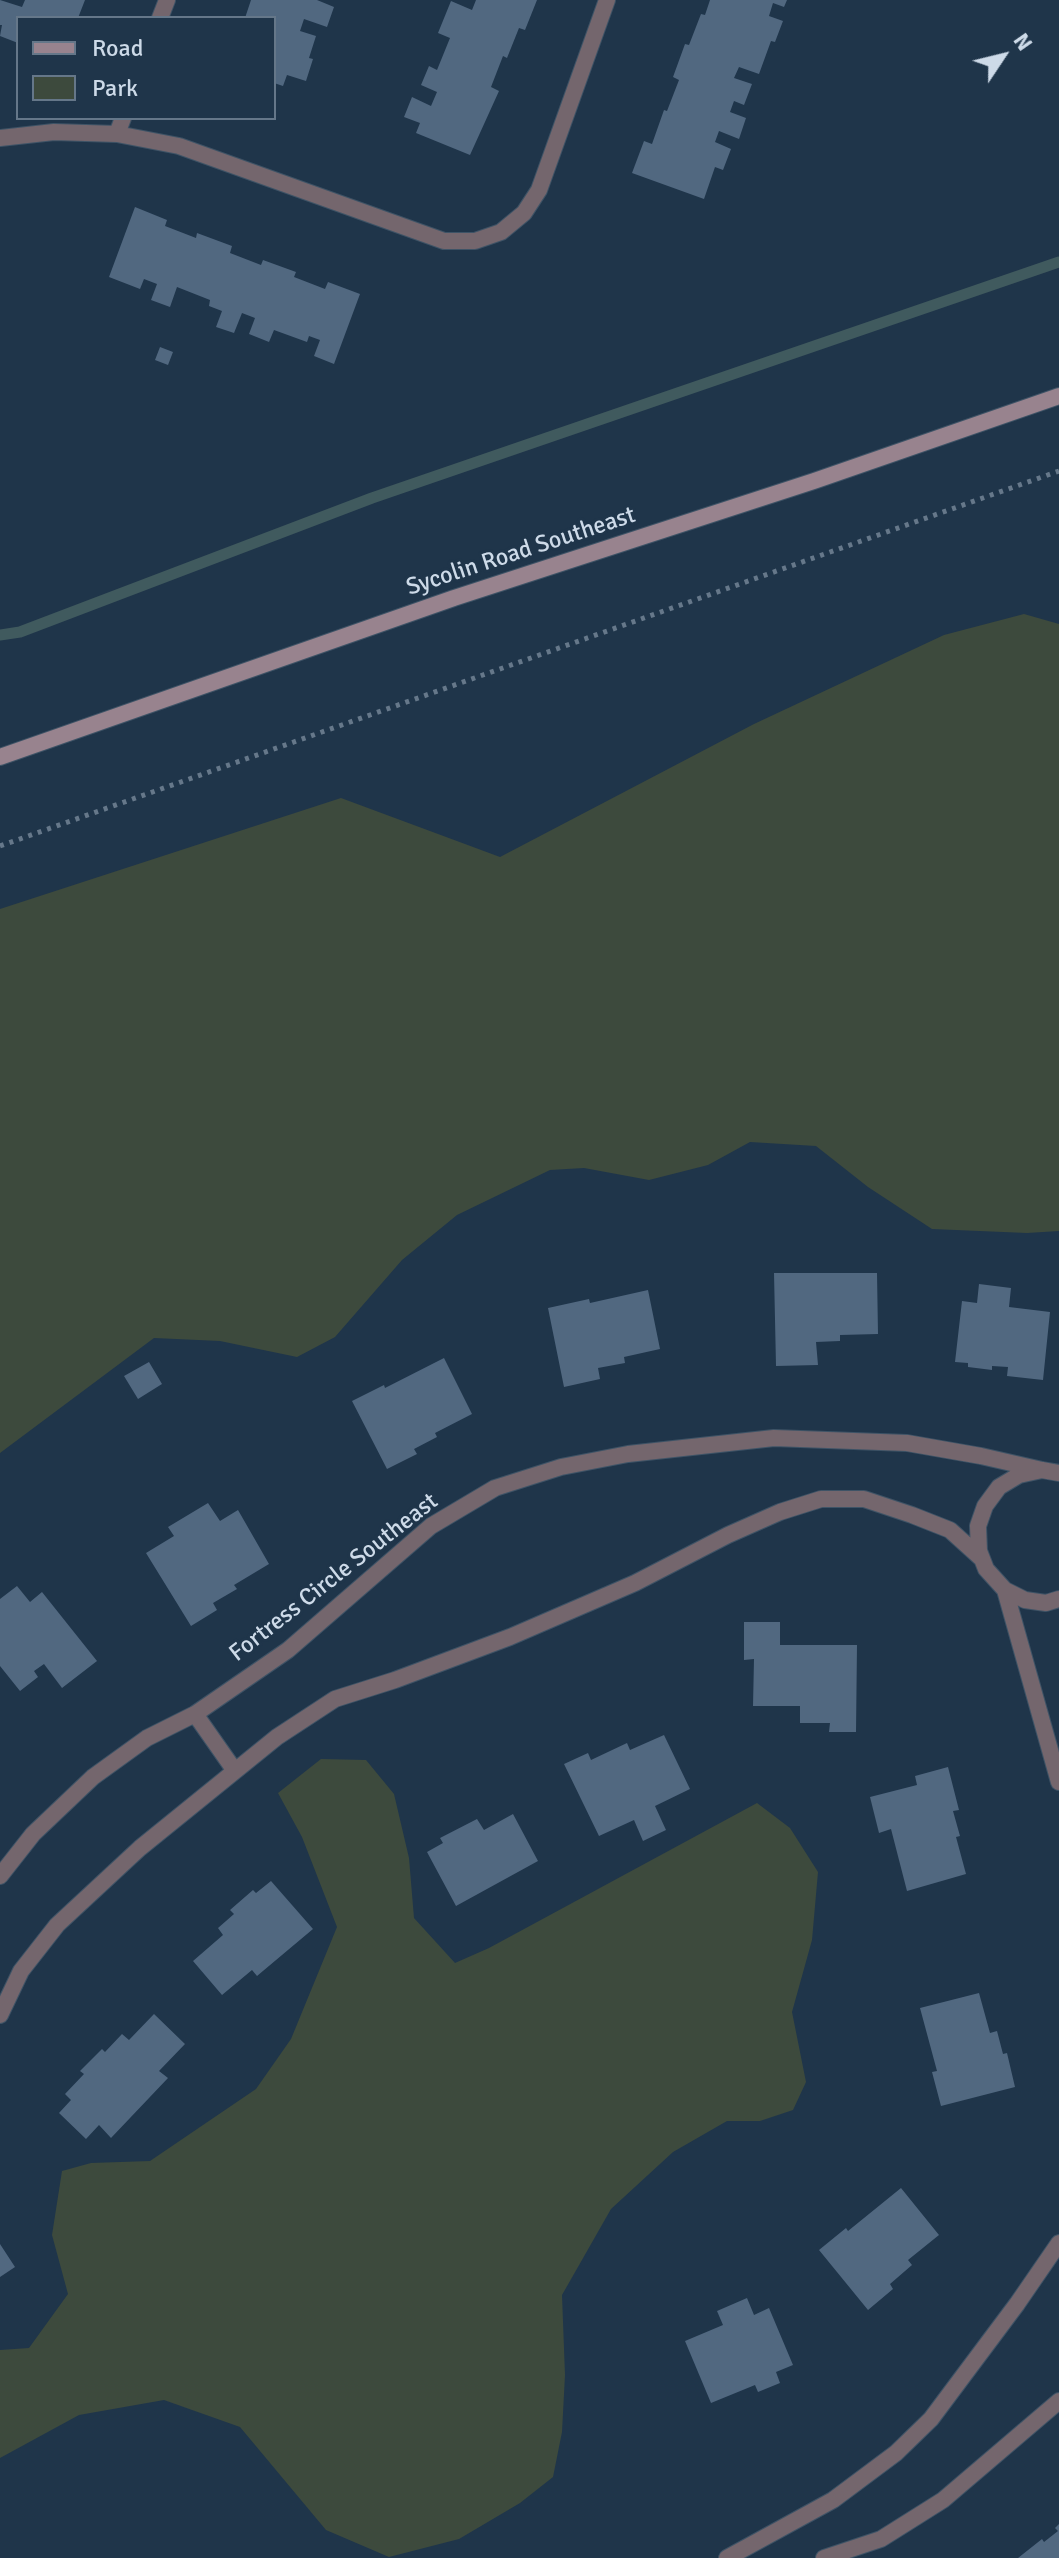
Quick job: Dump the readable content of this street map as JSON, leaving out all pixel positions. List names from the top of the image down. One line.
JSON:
{"streets":{"main road":["Sycolin Road Southeast"],"street":["Fortress Circle Southeast"]},"legend":["Road","Park"],"north":"top right"}
